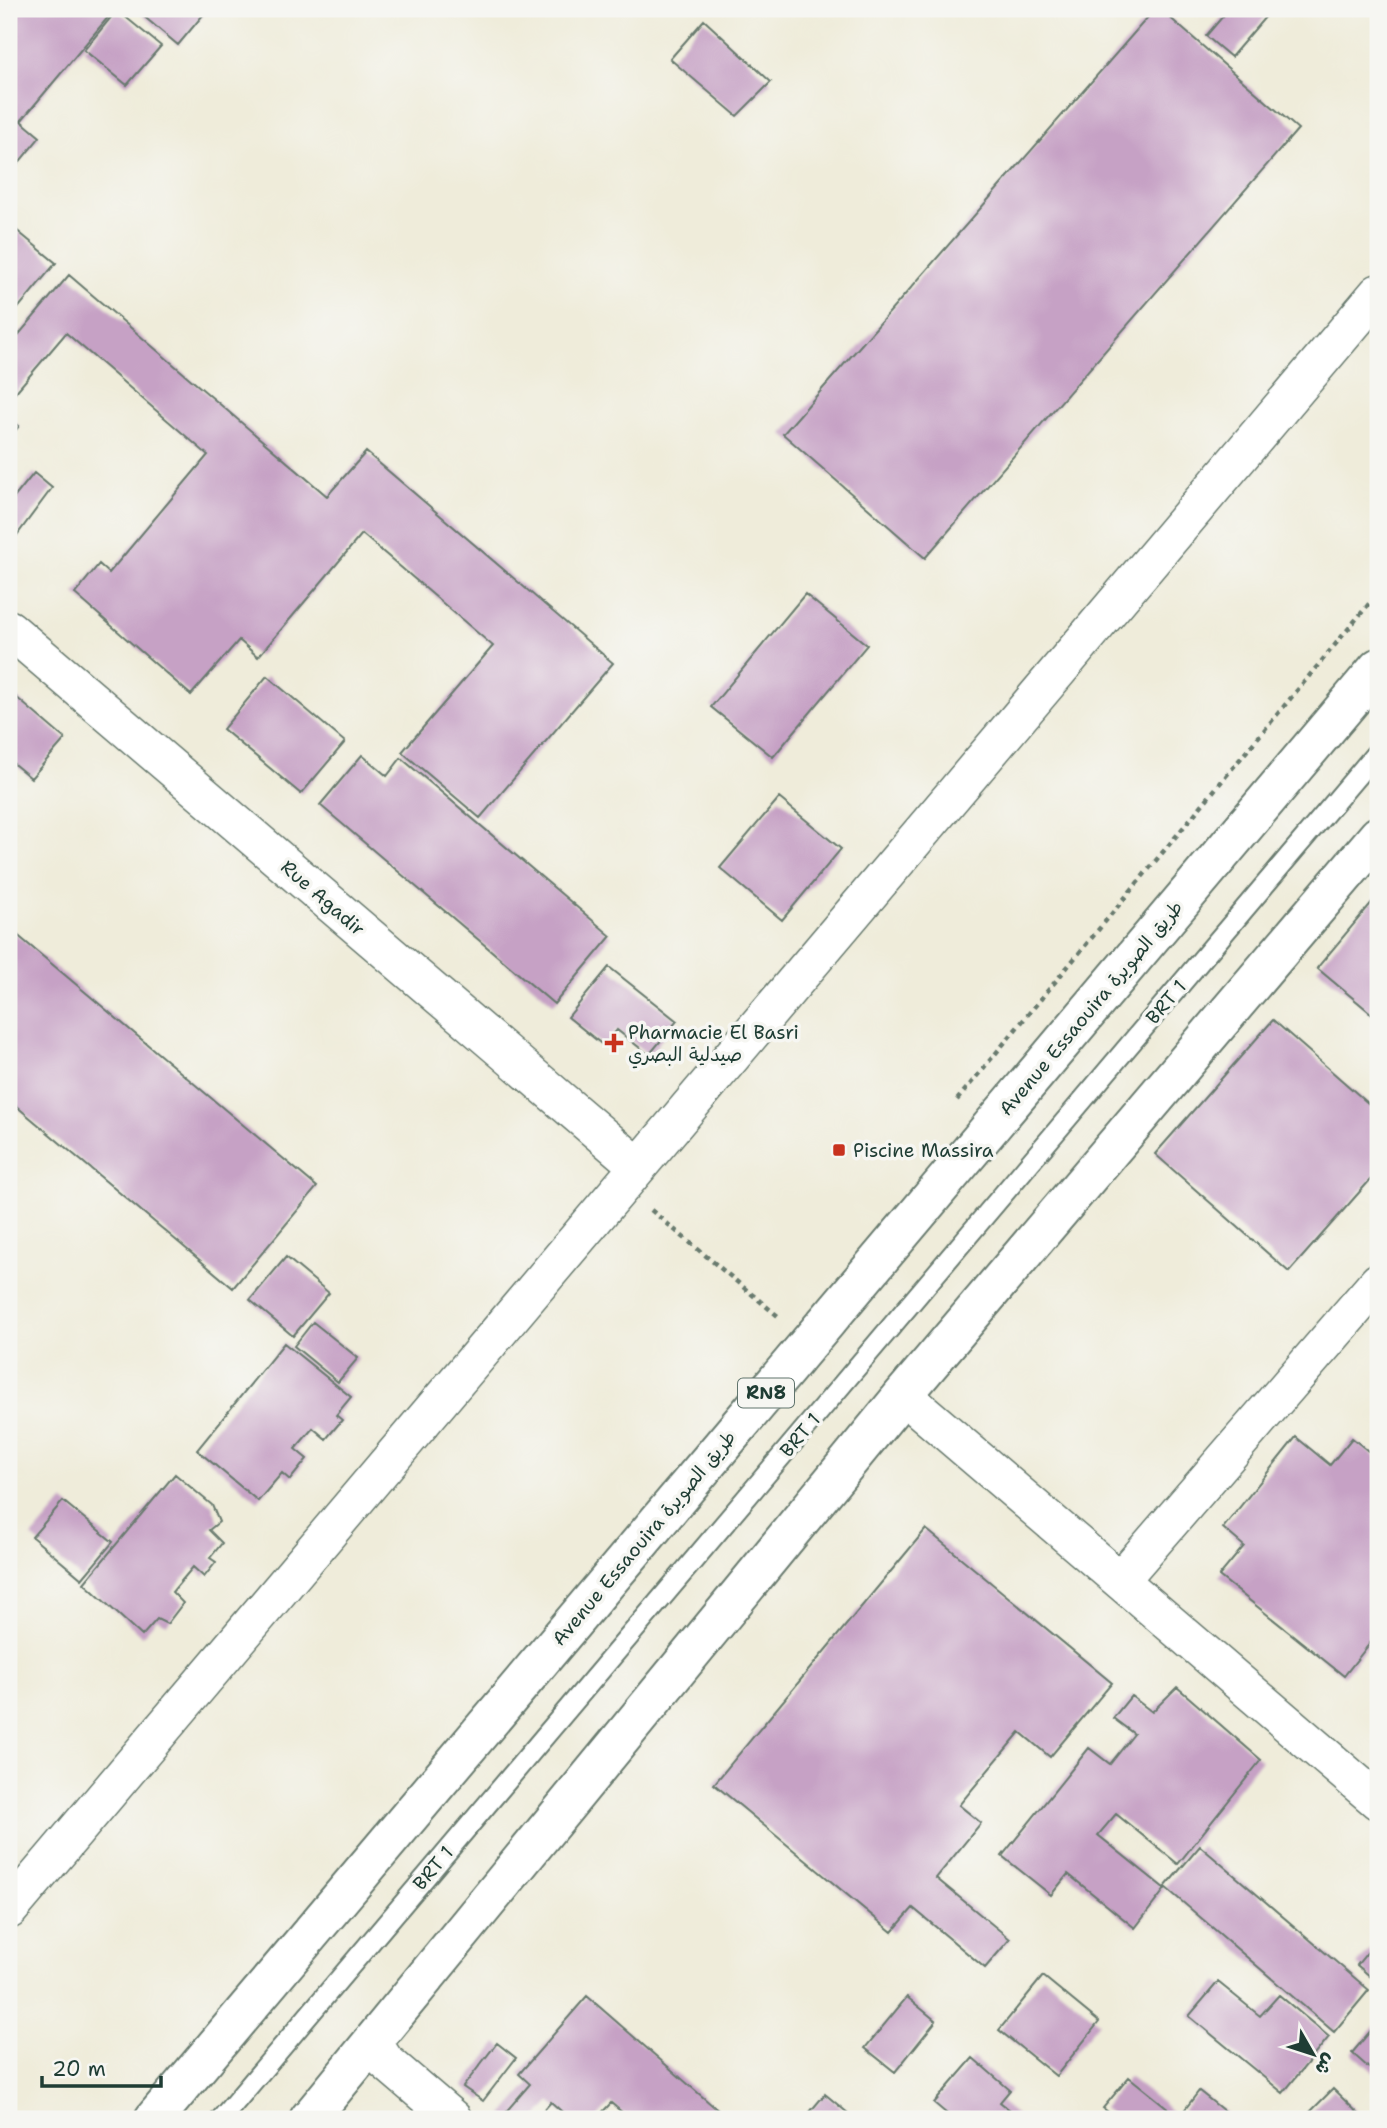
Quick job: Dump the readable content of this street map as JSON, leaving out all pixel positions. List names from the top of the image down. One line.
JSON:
{"streets":{"main road":["Avenue Essaouira طريق الصويرة","RN8"],"street":["Rue Agadir"],"lane":["BRT 1"]},"places":{"health":["Pharmacie El Basri صيدلية البصري"],"transit":["Piscine Massira"]},"scale_bar":"20 m","north":"bottom right"}
